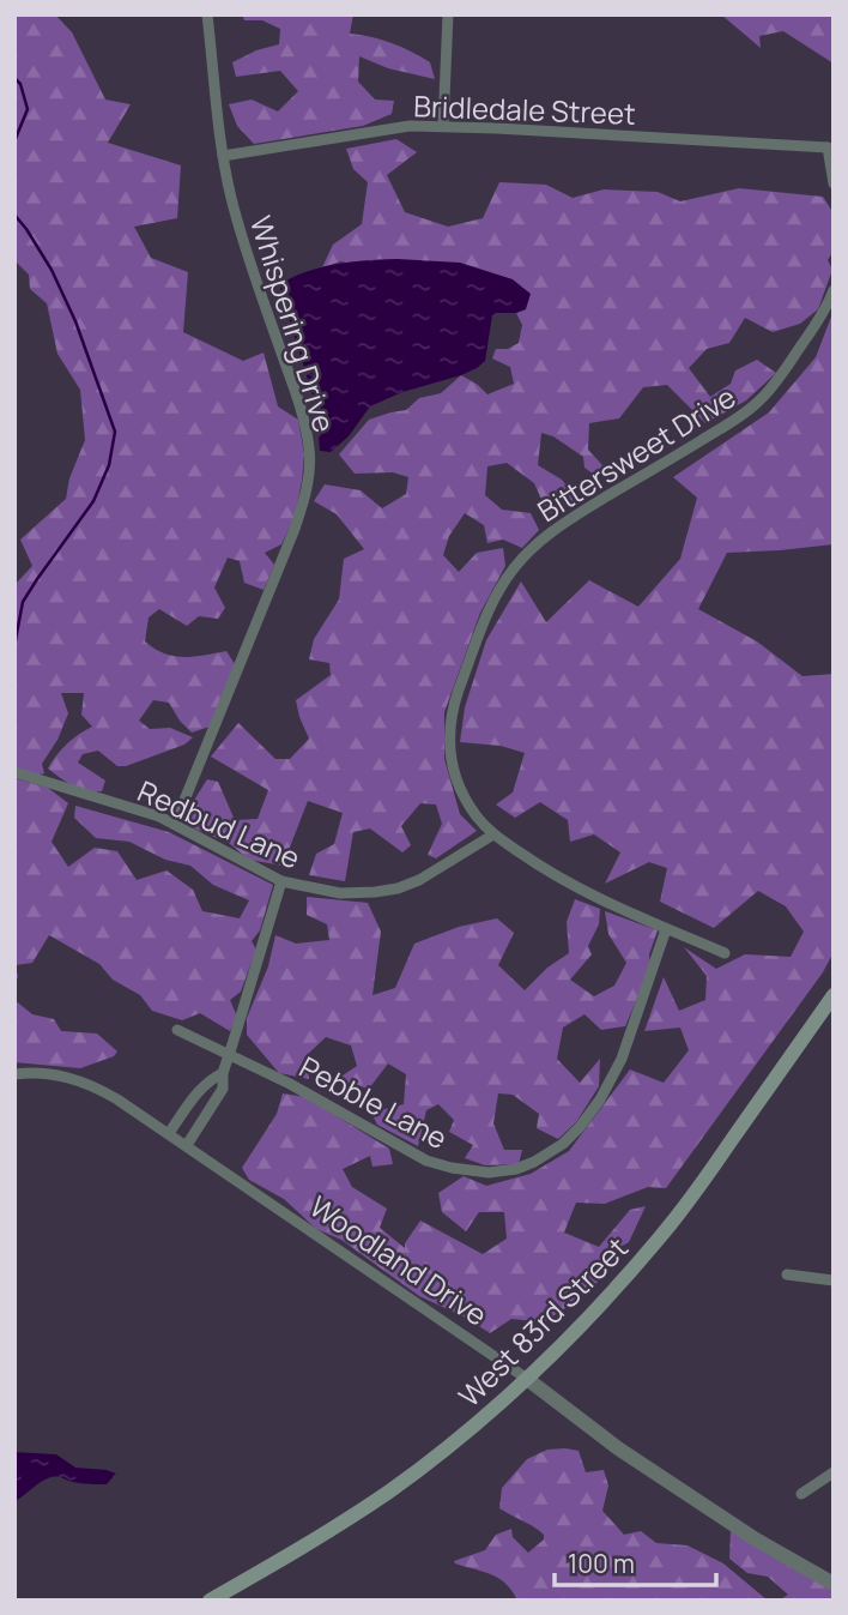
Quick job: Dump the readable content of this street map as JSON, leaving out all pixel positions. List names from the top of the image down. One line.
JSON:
{"streets":{"main road":["West 83rd Street"],"street":["Bridledale Street","Whispering Drive","Bittersweet Drive","Redbud Lane","Pebble Lane","Woodland Drive"]},"crossings":[["Bridledale Street","Whispering Drive"],["Whispering Drive","Redbud Lane"],["Bittersweet Drive","Redbud Lane"],["Bittersweet Drive","Pebble Lane"],["Woodland Drive","West 83rd Street"]],"scale_bar":"100 m"}
